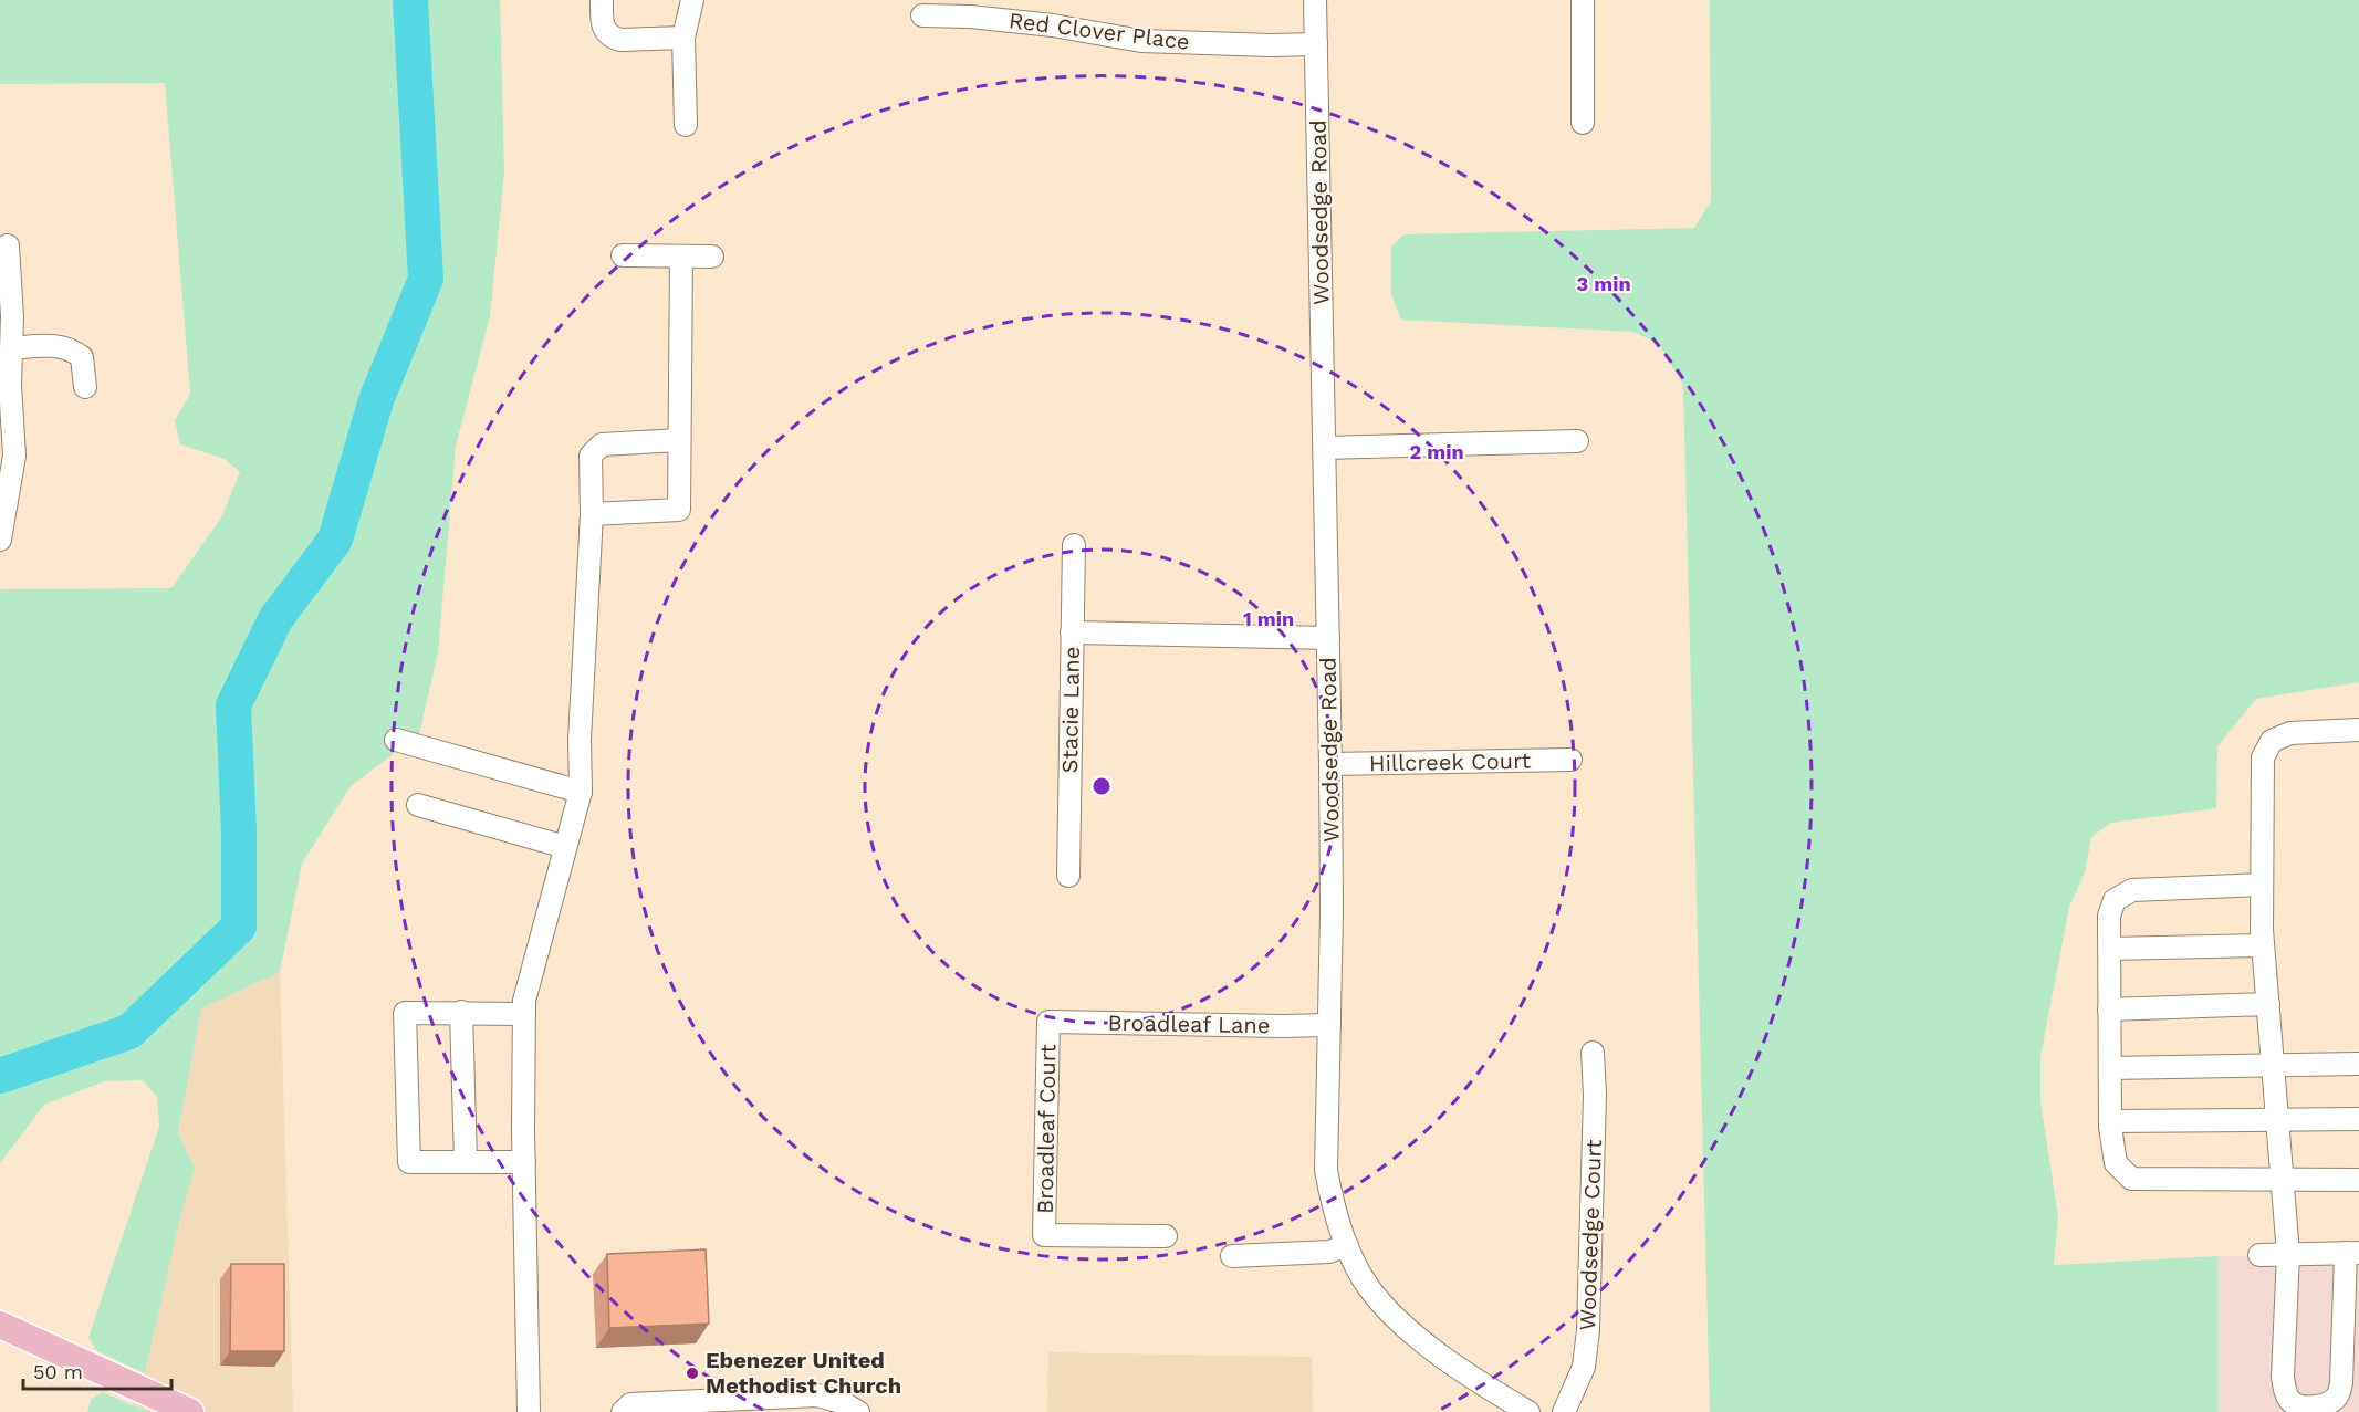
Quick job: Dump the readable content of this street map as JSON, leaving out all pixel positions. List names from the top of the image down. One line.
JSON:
{"streets":{"street":["Red Clover Place","Woodsedge Road","Stacie Lane","Hillcreek Court","Broadleaf Lane","Broadleaf Court","Woodsedge Court"]},"crossings":[["Red Clover Place","Woodsedge Road"],["Woodsedge Road","Hillcreek Court"],["Woodsedge Road","Broadleaf Lane"],["Broadleaf Lane","Broadleaf Court"]],"places":["Ebenezer United Methodist Church"],"scale_bar":"50 m","rings":["3 min","2 min","1 min"]}
